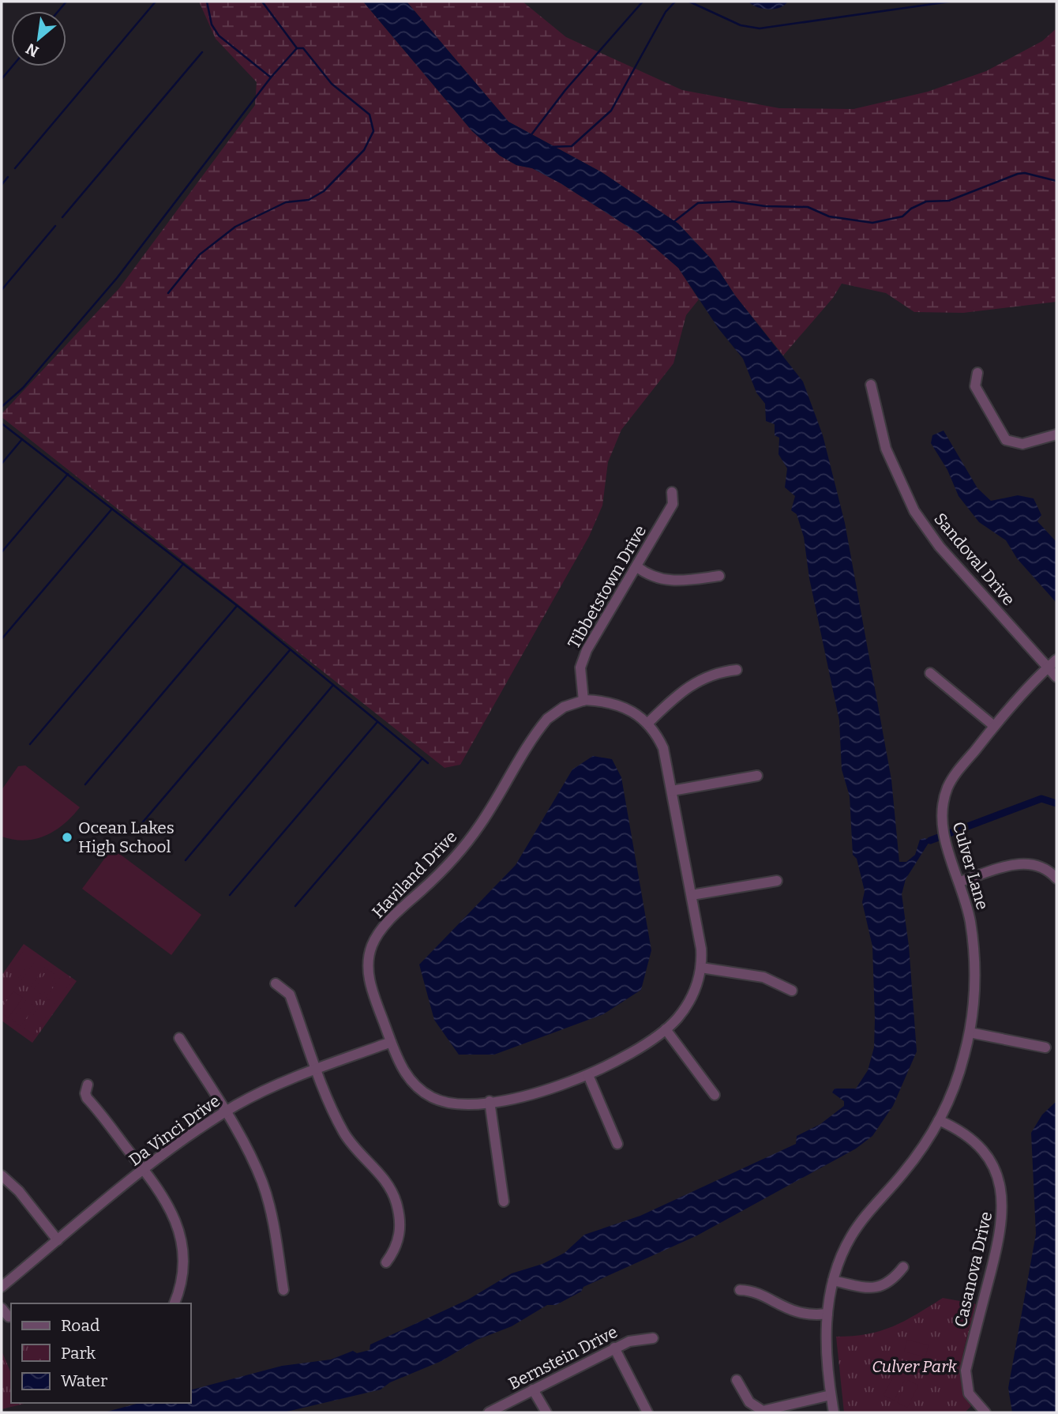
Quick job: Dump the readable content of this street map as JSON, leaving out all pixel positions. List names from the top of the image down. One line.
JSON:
{"streets":{"street":["Sandoval Drive","Tibbetstown Drive","Culver Lane","Haviland Drive","Da Vinci Drive","Casanova Drive","Bernstein Drive"]},"crossings":[["Sandoval Drive","Culver Lane"],["Tibbetstown Drive","Haviland Drive"],["Culver Lane","Casanova Drive"],["Haviland Drive","Da Vinci Drive"]],"parks":["Culver Park"],"places":["Ocean Lakes High School"],"legend":["Road","Park","Water"],"north":"bottom left"}
